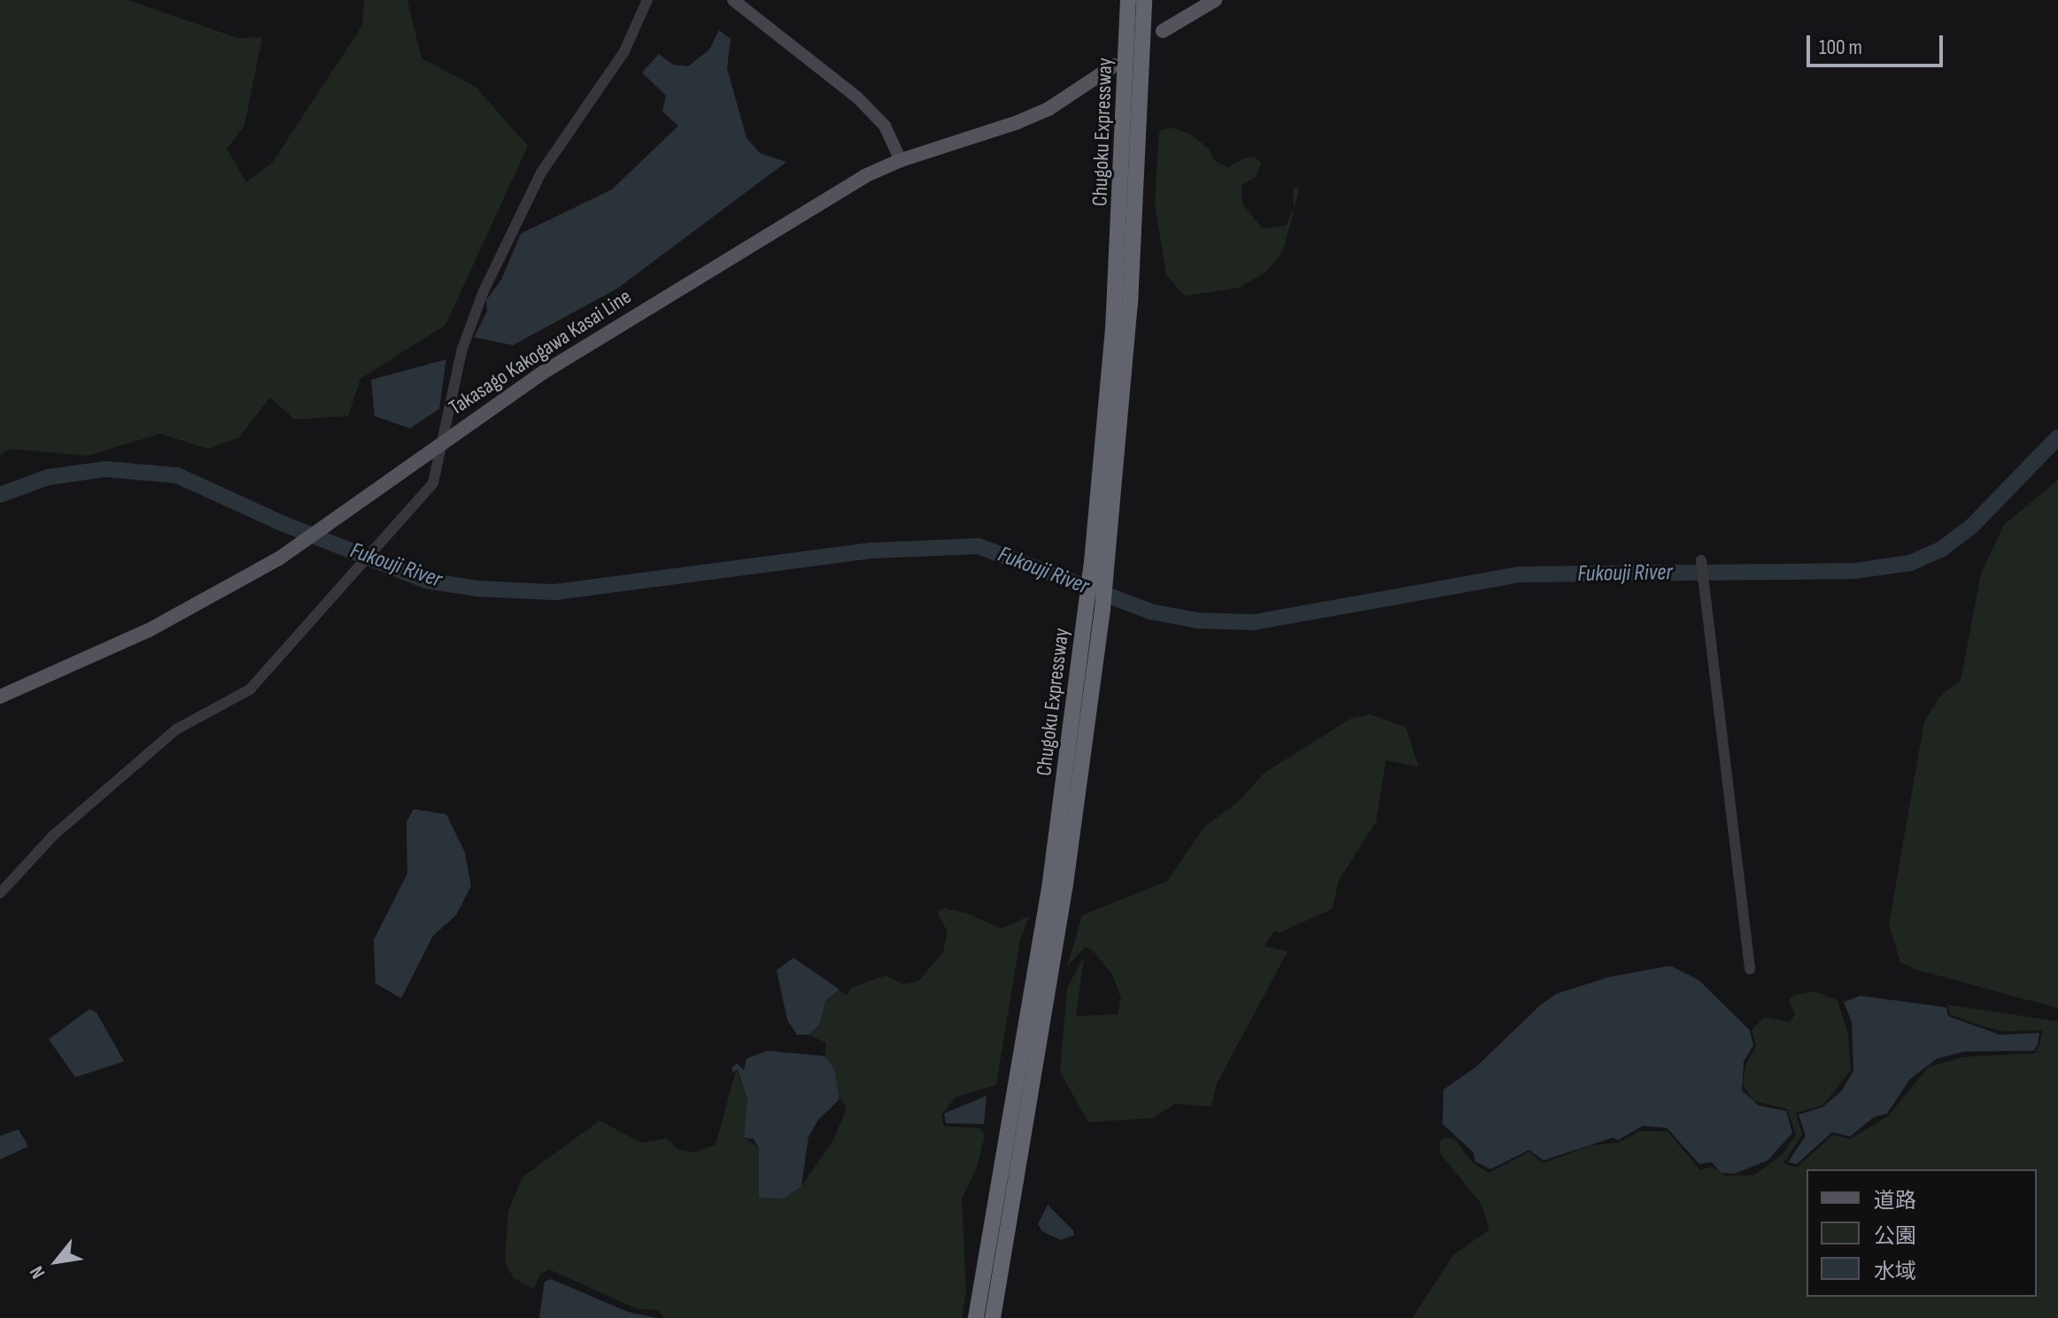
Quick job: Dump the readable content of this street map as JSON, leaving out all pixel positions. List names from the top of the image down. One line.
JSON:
{"streets":{"highway":["Chugoku Expressway"],"main road":["Takasago Kakogawa Kasai Line"]},"water":["Fukouji River"],"legend":["道路","公園","水域"],"scale_bar":"100 m","north":"bottom left"}
